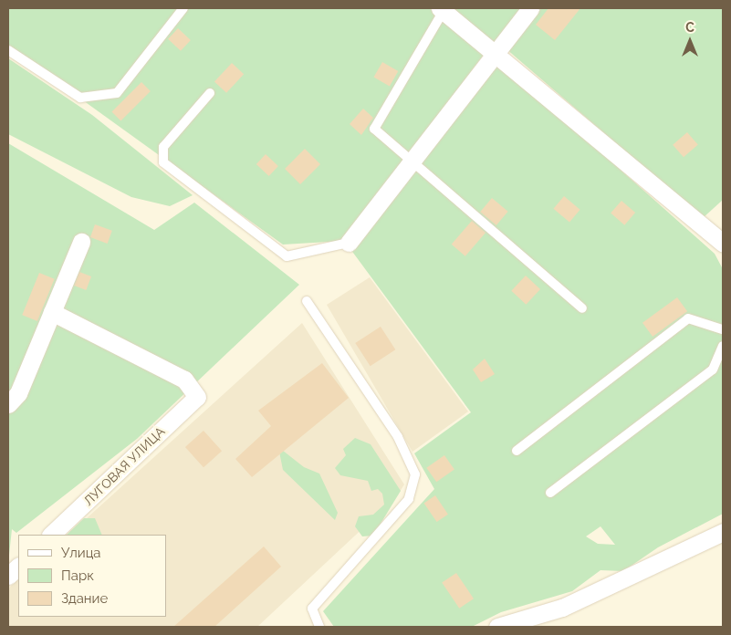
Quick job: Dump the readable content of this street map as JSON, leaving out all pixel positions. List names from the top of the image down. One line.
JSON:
{"streets":{"street":["ЛУГОВАЯ УЛИЦА"]},"legend":["Улица","Парк","Здание"],"north":"top"}
